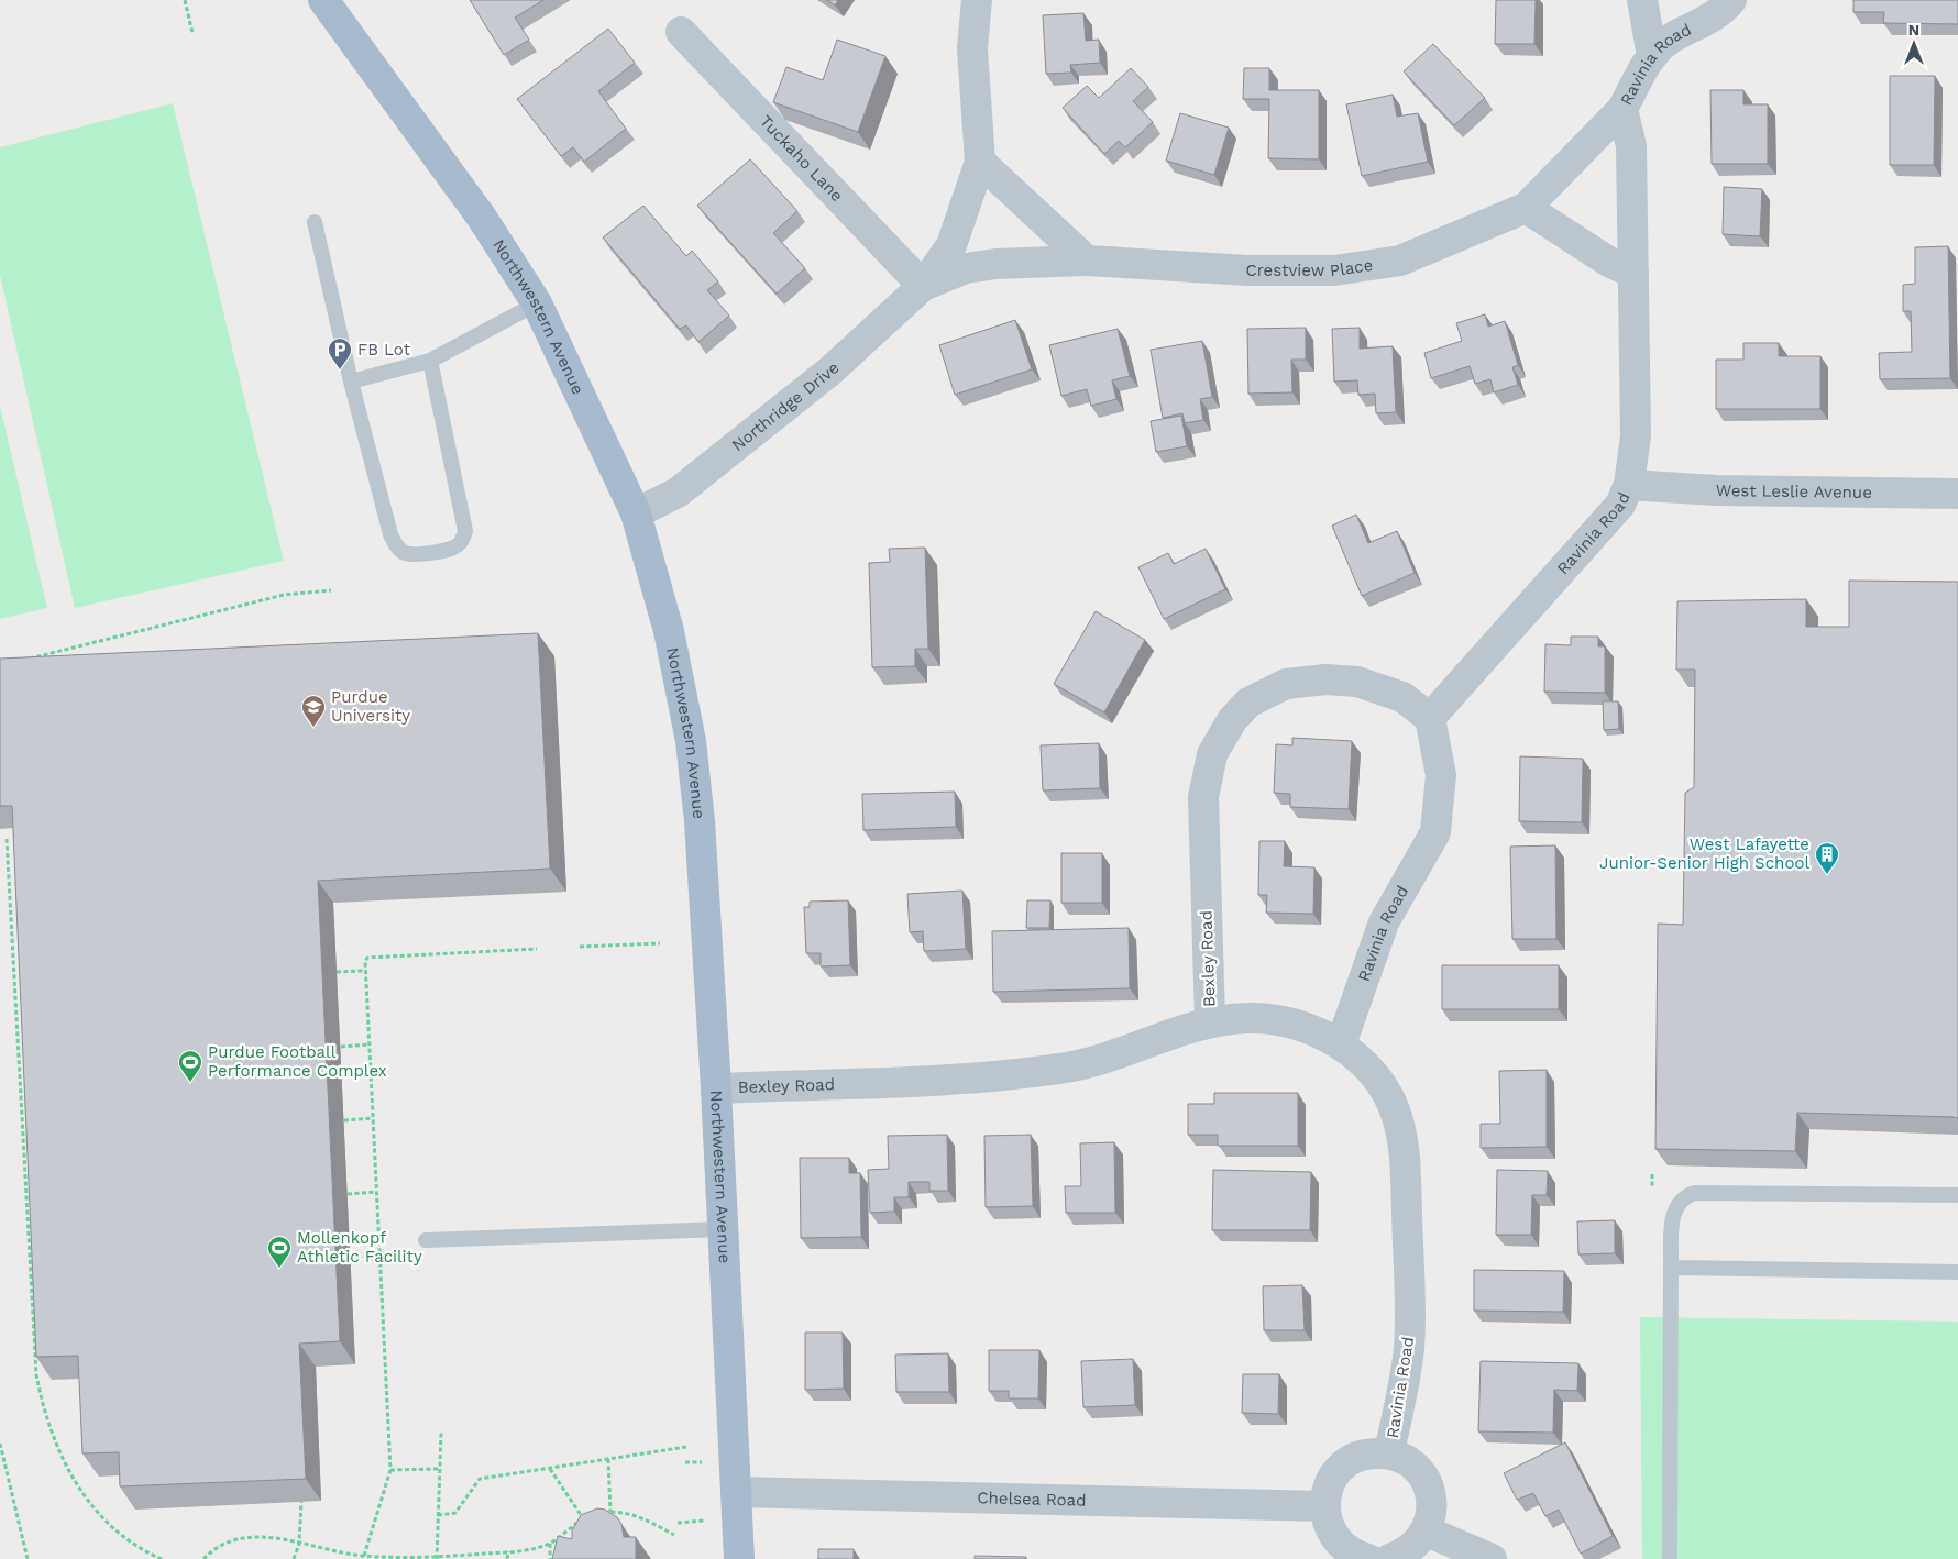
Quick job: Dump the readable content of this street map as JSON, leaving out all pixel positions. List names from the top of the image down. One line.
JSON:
{"streets":{"main road":["Northwestern Avenue"],"street":["Ravinia Road","Tuckaho Lane","Crestview Place","Northridge Drive","West Leslie Avenue","Bexley Road","Chelsea Road"]},"crossings":[["Ravinia Road","Crestview Place"],["Ravinia Road","West Leslie Avenue"],["Ravinia Road","Bexley Road"],["Tuckaho Lane","Northridge Drive"],["Crestview Place","Northridge Drive"],["Northwestern Avenue","Northridge Drive"],["Northwestern Avenue","Bexley Road"],["Northwestern Avenue","Chelsea Road"]],"places":{"parking":["FB Lot"],"school or university":["Purdue University"],"building":["West Lafayette Junior-Senior High School"],"sports":["Purdue Football Performance Complex","Mollenkopf Athletic Facility"]},"north":"top"}
